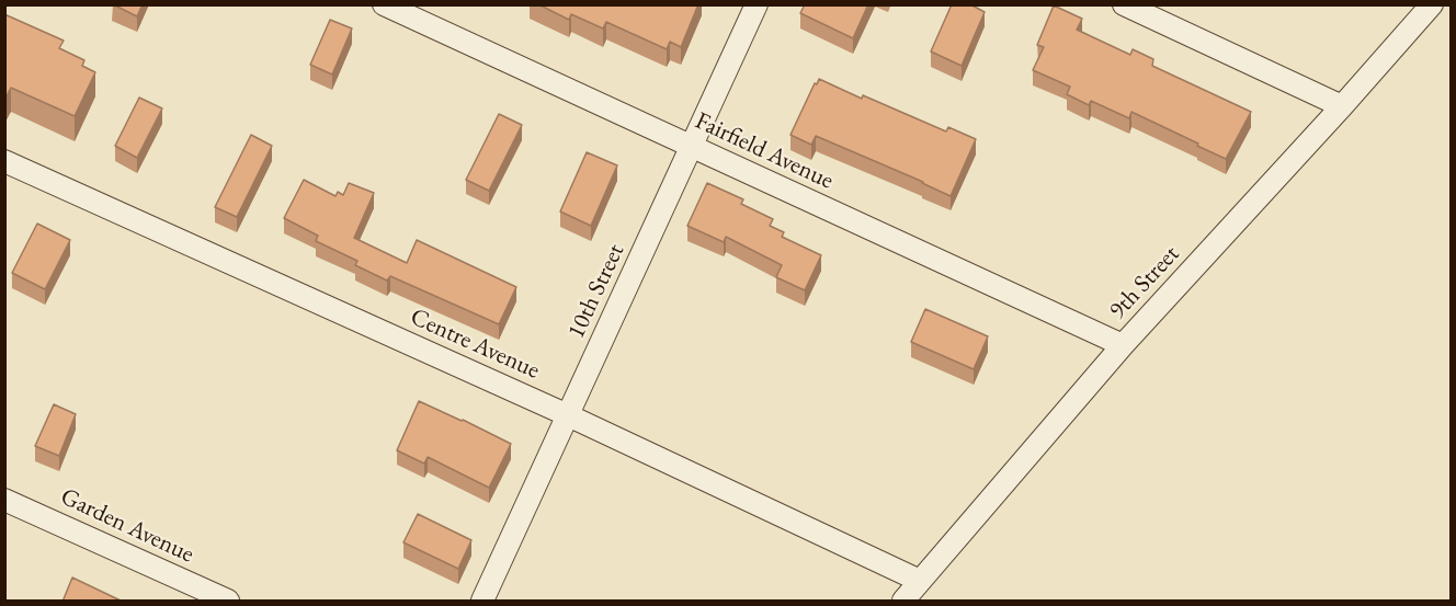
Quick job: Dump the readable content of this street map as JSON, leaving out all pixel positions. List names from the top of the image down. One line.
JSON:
{"streets":{"street":["Fairfield Avenue","9th Street","10th Street","Centre Avenue","Garden Avenue"]},"crossings":[["Fairfield Avenue","9th Street"],["Fairfield Avenue","10th Street"],["9th Street","Centre Avenue"],["10th Street","Centre Avenue"]]}
